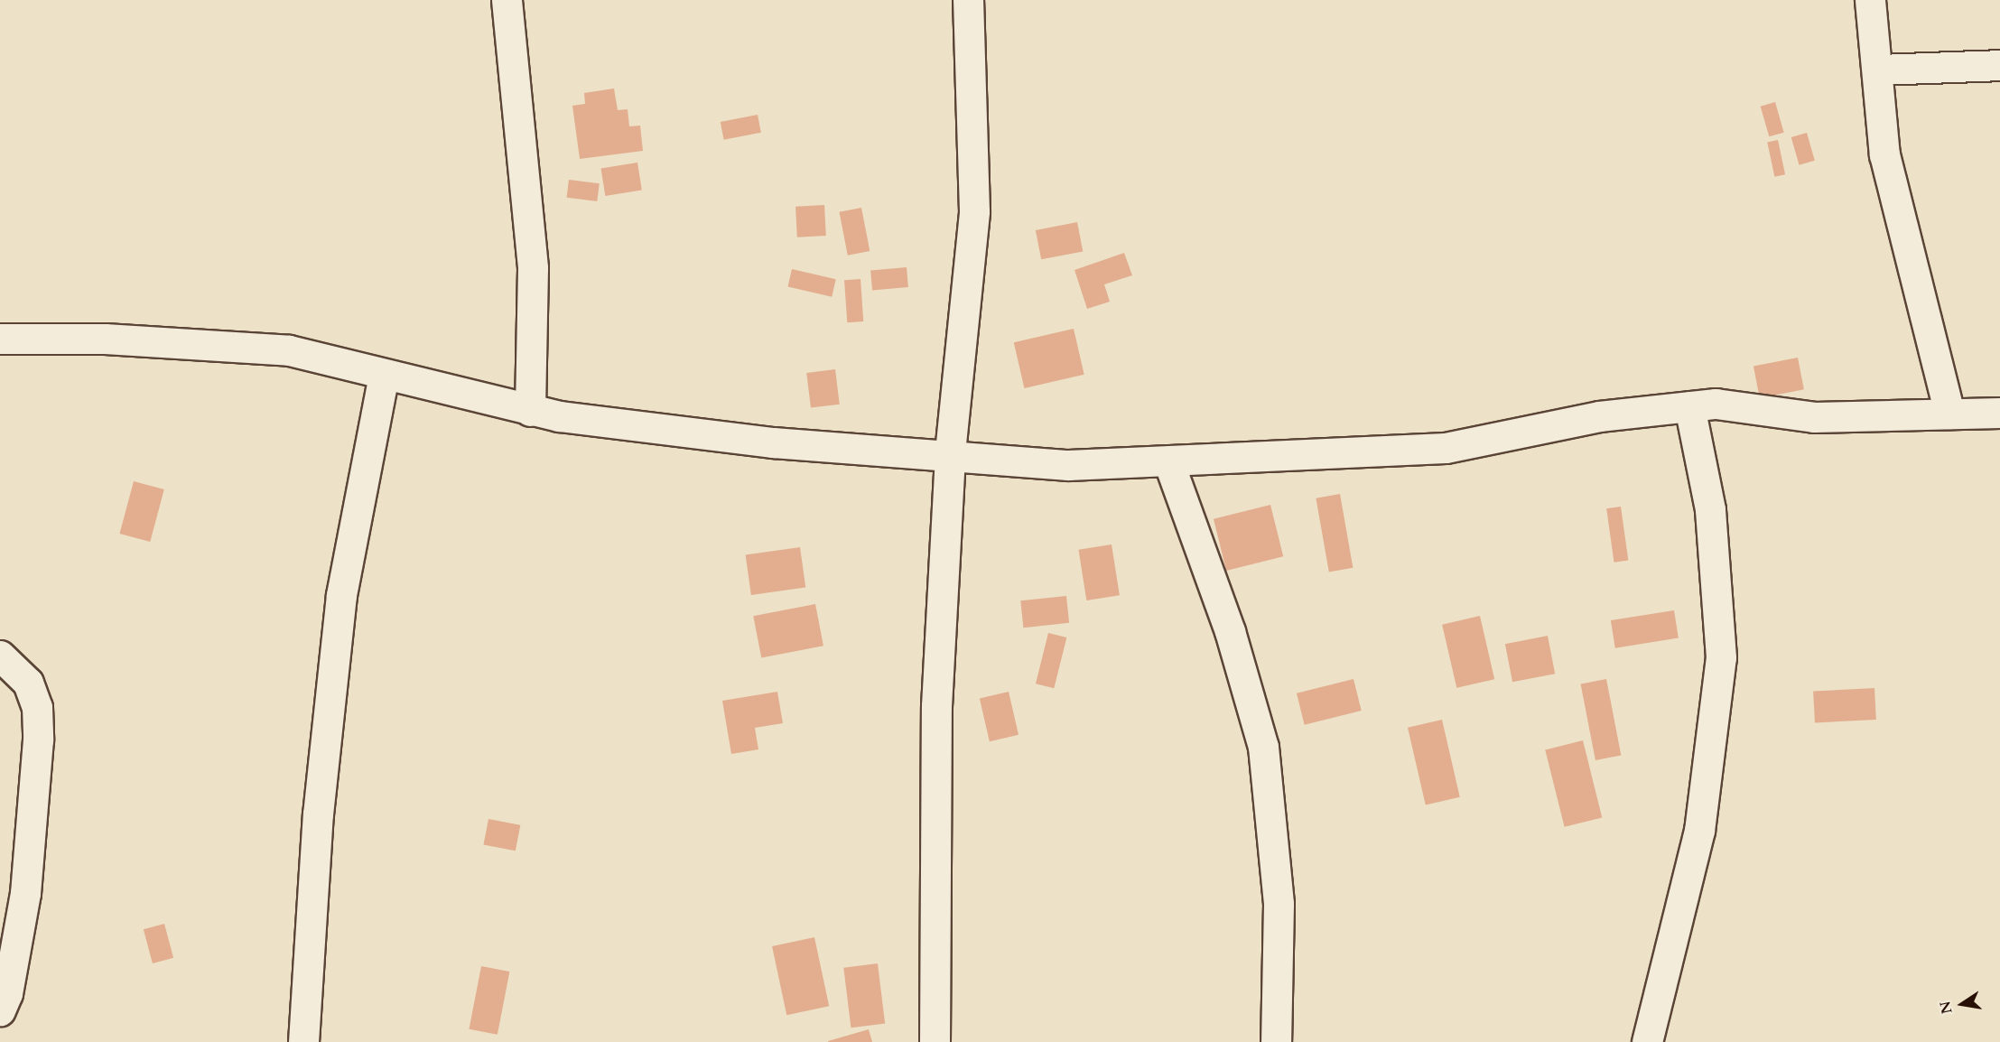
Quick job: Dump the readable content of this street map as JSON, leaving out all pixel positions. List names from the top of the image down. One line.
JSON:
{"north":"left"}
